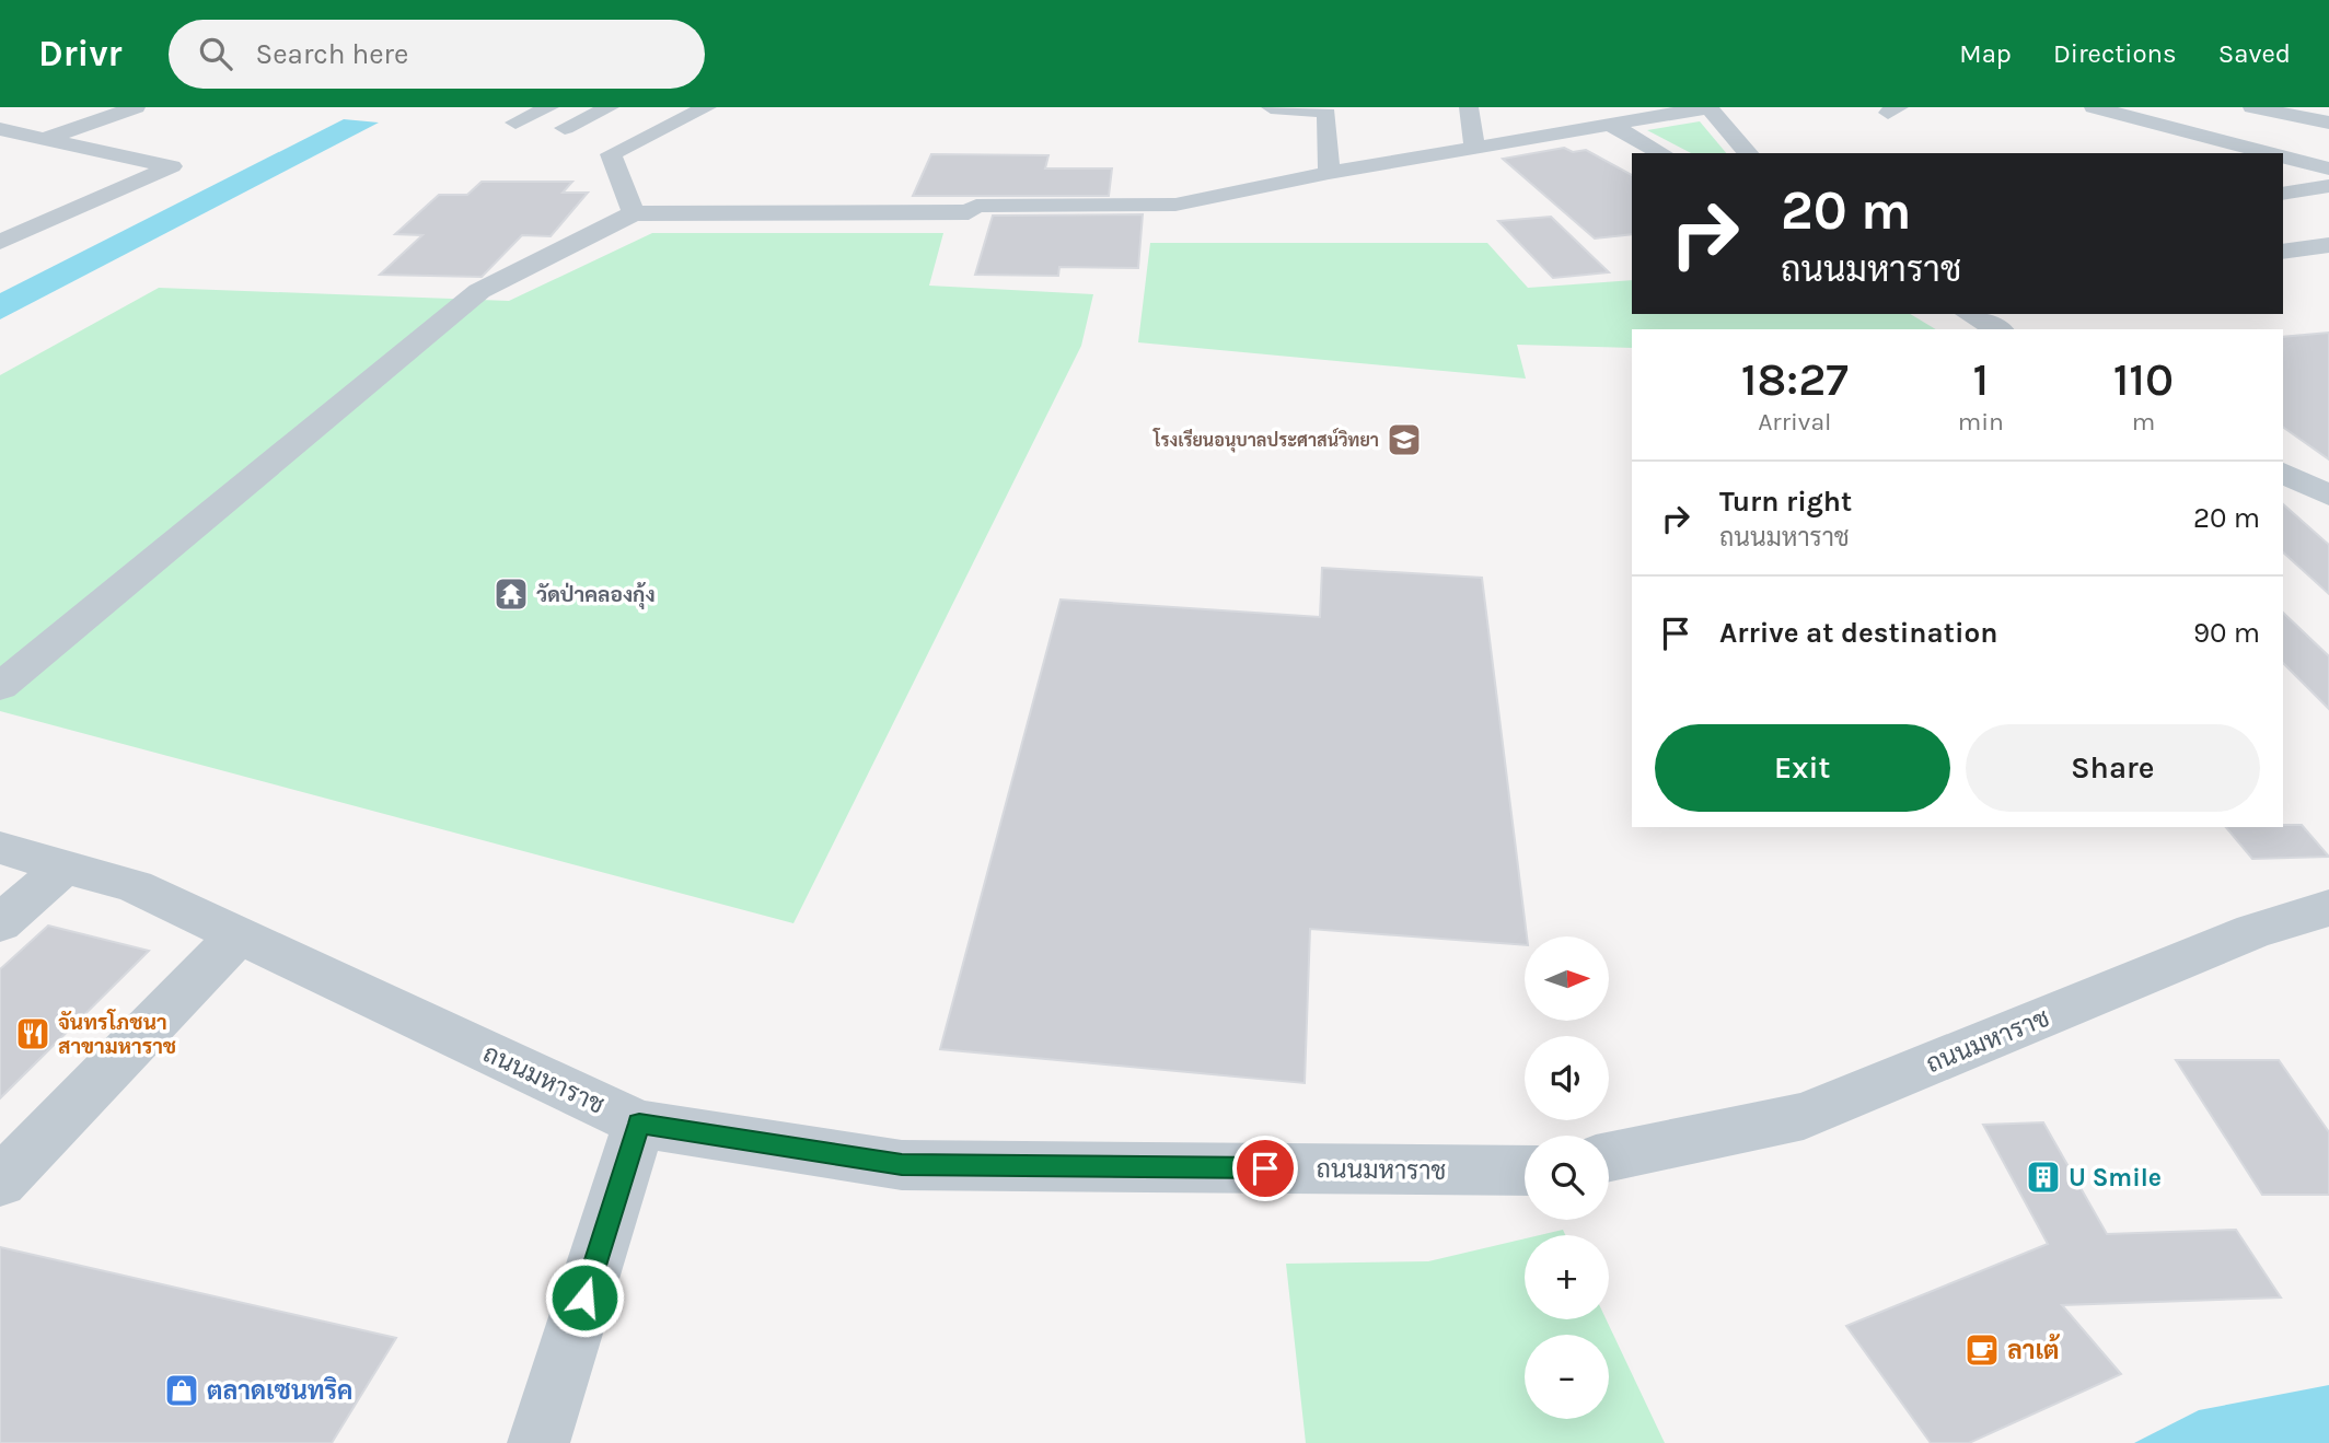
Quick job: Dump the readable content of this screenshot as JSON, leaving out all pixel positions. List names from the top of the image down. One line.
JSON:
{"streets":{"street":["ถนนมหาราช"]},"places":{"school or university":["โรงเรียนอนุบาลประศาสน์วิทยา"],"temple":["วัดป่าคลองกุ้ง"],"restaurant":["จันทรโภชนา สาขามหาราช"],"building":["U Smile"],"cafe":["ลาเต้"],"shop":["ตลาดเซนทริค"]},"north":"right","page":{"header":"Drivr","search":"Search here","nav":["Map","Directions","Saved"],"turn":["20 m","ถนนมหาราช"],"eta":["18:27","Arrival","1","min","110","m"],"list":[{"name":"Turn right","note":"ถนนมหาราช","value":"20 m"},{"name":"Arrive at destination","value":"90 m"}],"buttons":["Exit","Share"],"map_buttons":["+","−"]}}
